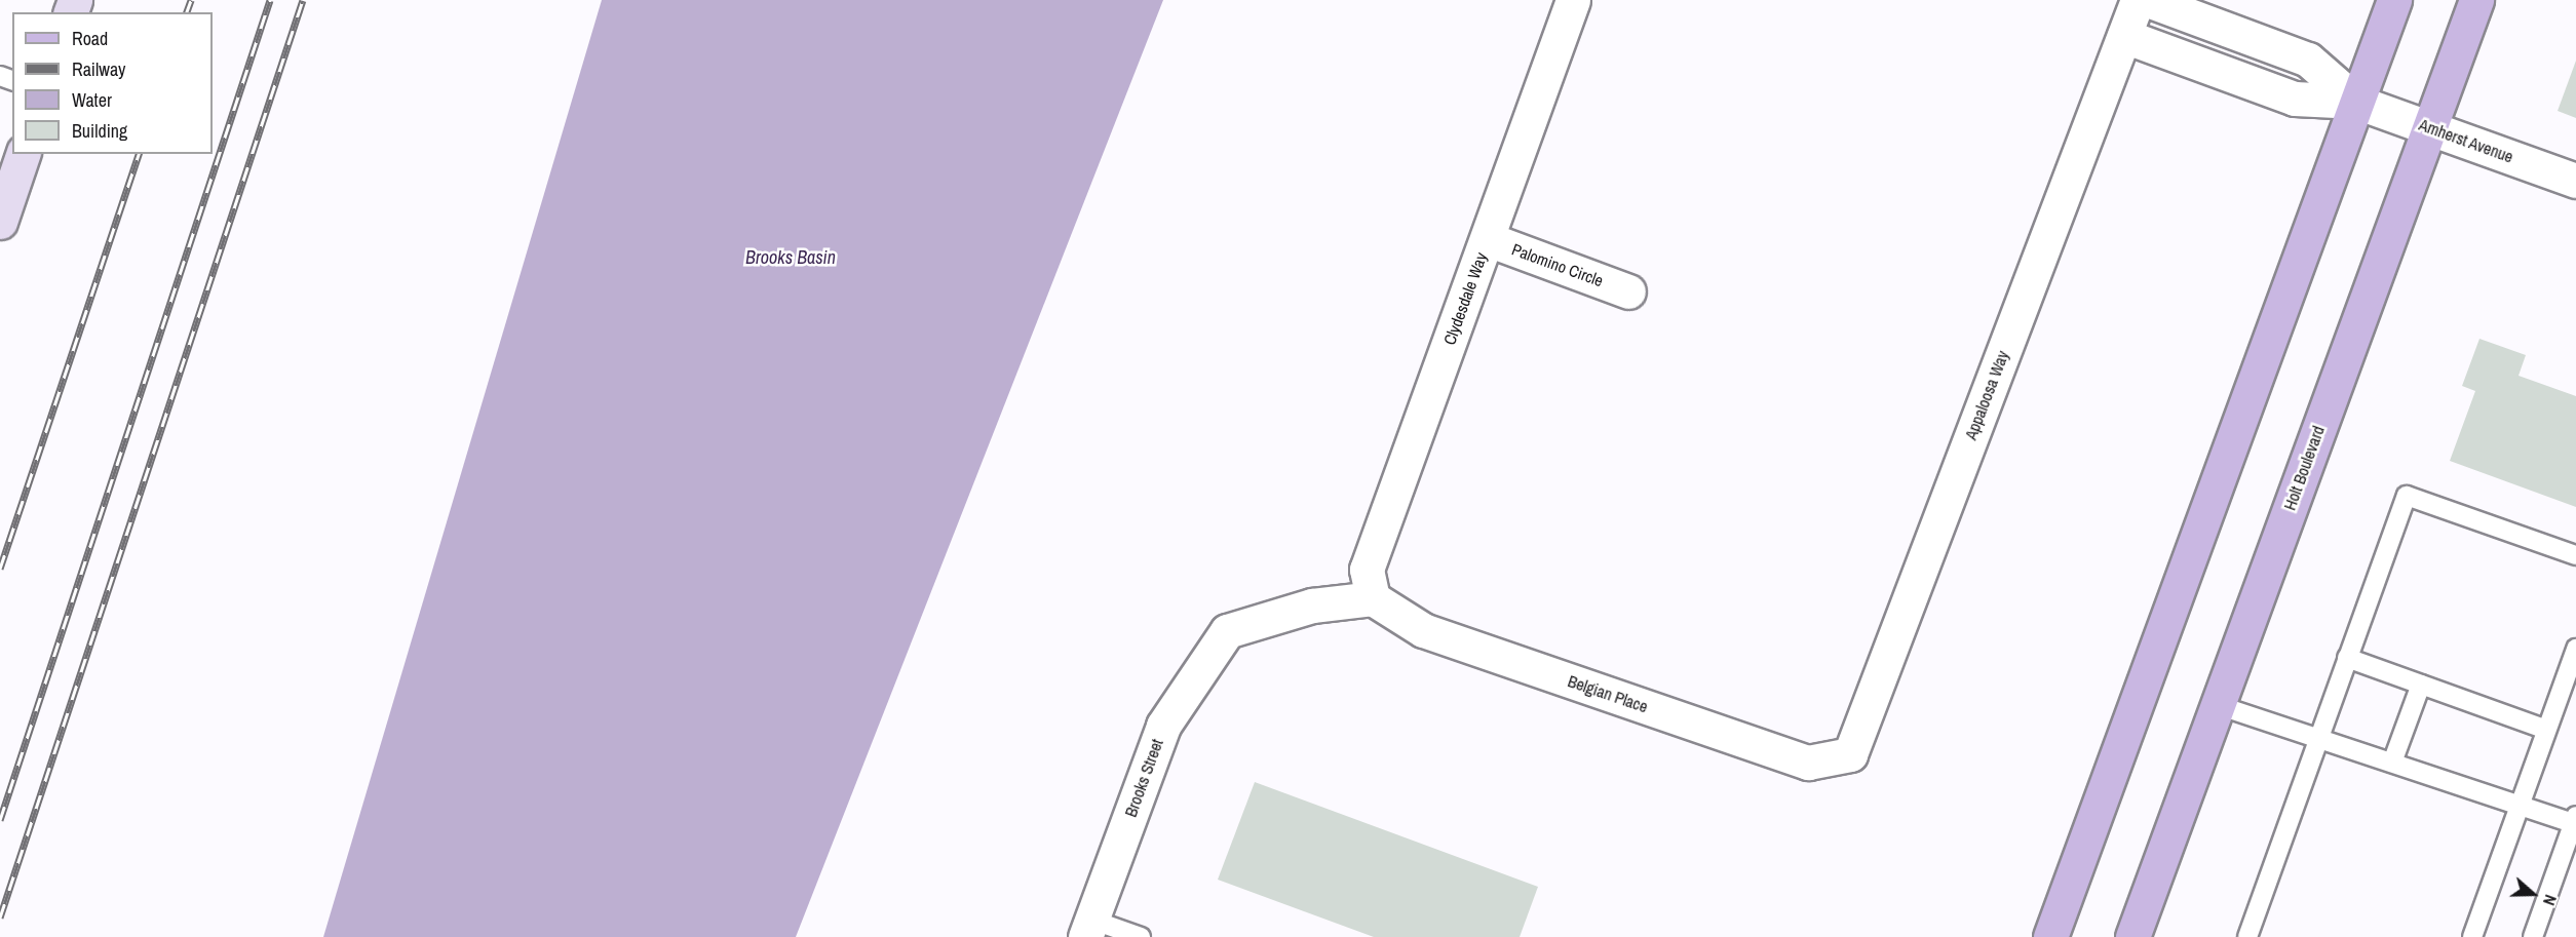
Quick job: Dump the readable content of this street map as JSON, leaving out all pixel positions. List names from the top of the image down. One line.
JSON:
{"streets":{"main road":["Holt Boulevard"],"street":["Amherst Avenue","Palomino Circle","Clydesdale Way","Appaloosa Way","Belgian Place","Brooks Street"]},"crossings":[["Amherst Avenue","Holt Boulevard"],["Palomino Circle","Clydesdale Way"],["Clydesdale Way","Belgian Place"],["Clydesdale Way","Brooks Street"],["Appaloosa Way","Belgian Place"],["Belgian Place","Brooks Street"]],"water":["Brooks Basin"],"legend":["Road","Railway","Water","Building"],"north":"right"}
